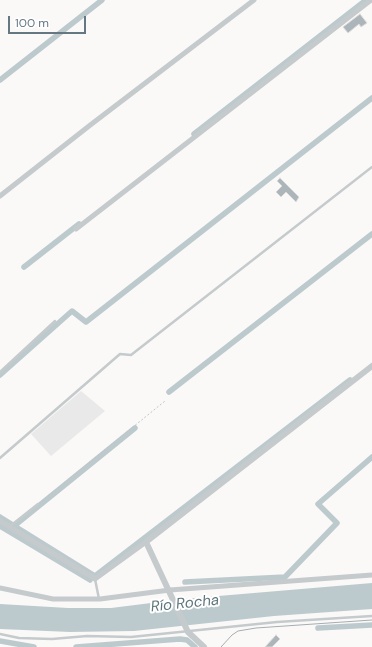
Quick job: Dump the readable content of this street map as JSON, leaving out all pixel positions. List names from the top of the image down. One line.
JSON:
{"water":["Río Rocha"],"scale_bar":"100 m"}
